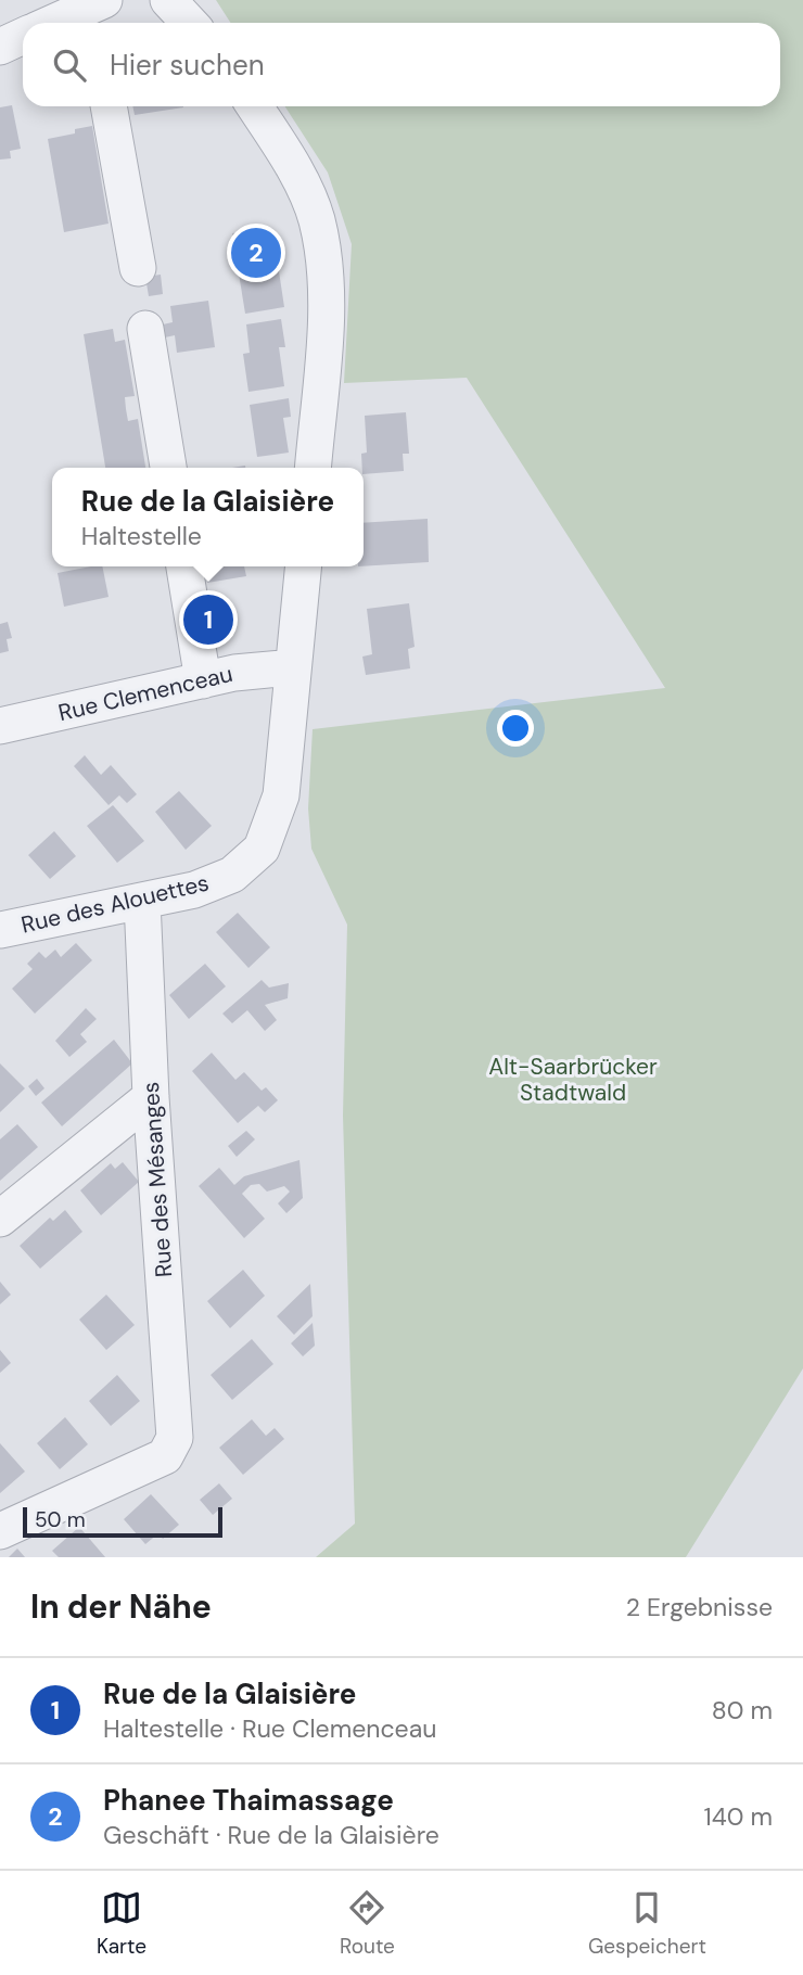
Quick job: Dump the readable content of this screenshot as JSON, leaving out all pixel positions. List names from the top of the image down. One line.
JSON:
{"streets":{"street":["Rue Clemenceau","Rue des Alouettes","Rue des Mésanges"]},"crossings":[["Rue Clemenceau","Rue des Alouettes"],["Rue des Alouettes","Rue des Mésanges"]],"parks":["Alt-Saarbrücker Stadtwald"],"scale_bar":"50 m","page":{"search":"Hier suchen","pins":["2","1"],"popup":["Rue de la Glaisière","Haltestelle"],"scale":"50 m","heading":["In der Nähe","2 Ergebnisse"],"list":[{"mark":"1","name":"Rue de la Glaisière","note":"Haltestelle · Rue Clemenceau","value":"80 m"},{"mark":"2","name":"Phanee Thaimassage","note":"Geschäft · Rue de la Glaisière","value":"140 m"}],"nav":["Karte","Route","Gespeichert"]}}
